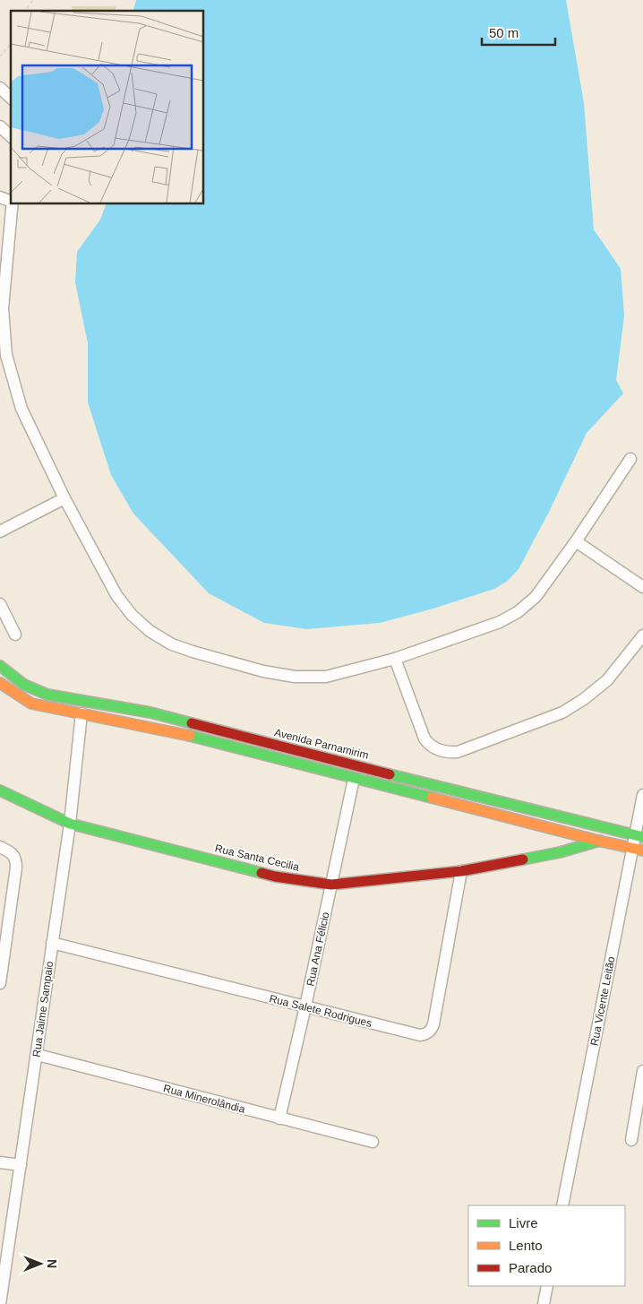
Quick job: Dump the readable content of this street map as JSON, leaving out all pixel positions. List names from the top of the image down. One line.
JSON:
{"streets":{"street":["Avenida Parnamirim","Rua Santa Cecilia","Rua Ana Félicio","Rua Vicente Leitão","Rua Jaime Sampaio","Rua Salete Rodrigues","Rua Minerolândia"]},"crossings":[["Avenida Parnamirim","Rua Santa Cecilia"],["Avenida Parnamirim","Rua Vicente Leitão"],["Rua Santa Cecilia","Rua Ana Félicio"],["Rua Santa Cecilia","Rua Jaime Sampaio"],["Rua Santa Cecilia","Rua Salete Rodrigues"],["Rua Ana Félicio","Rua Salete Rodrigues"],["Rua Ana Félicio","Rua Minerolândia"],["Rua Jaime Sampaio","Rua Salete Rodrigues"],["Rua Jaime Sampaio","Rua Minerolândia"]],"legend":["Livre","Lento","Parado"],"scale_bar":"50 m","north":"right"}
